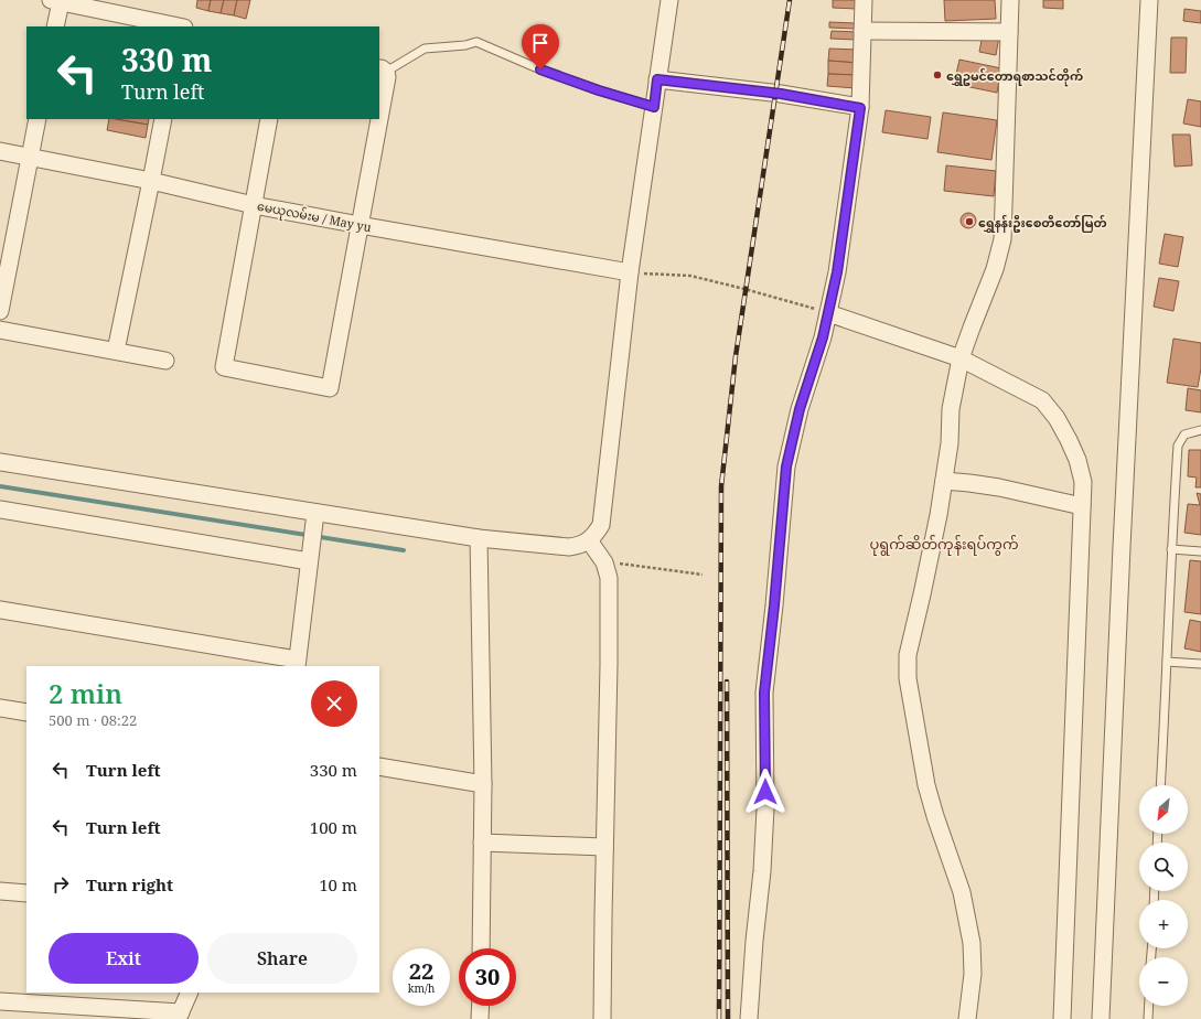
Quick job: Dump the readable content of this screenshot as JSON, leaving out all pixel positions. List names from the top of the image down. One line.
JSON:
{"streets":{"street":["မေယုလမ်းမ / May yu"]},"districts":["ပုရွက်ဆိတ်ကုန်းရပ်ကွက်"],"places":["ရွှေဥမင်တောရစာသင်တိုက်","ရွှေနန်းဦးစေတီတော်မြတ်"],"north":"bottom left","page":{"turn":["330 m","Turn left"],"heading":["2 min","500 m · 08:22"],"list":[{"name":"Turn left","value":"330 m"},{"name":"Turn left","value":"100 m"},{"name":"Turn right","value":"10 m"}],"map_buttons":["+","−"],"buttons":["Exit","Share"],"speed":"22 km/h","limit":"30"}}
